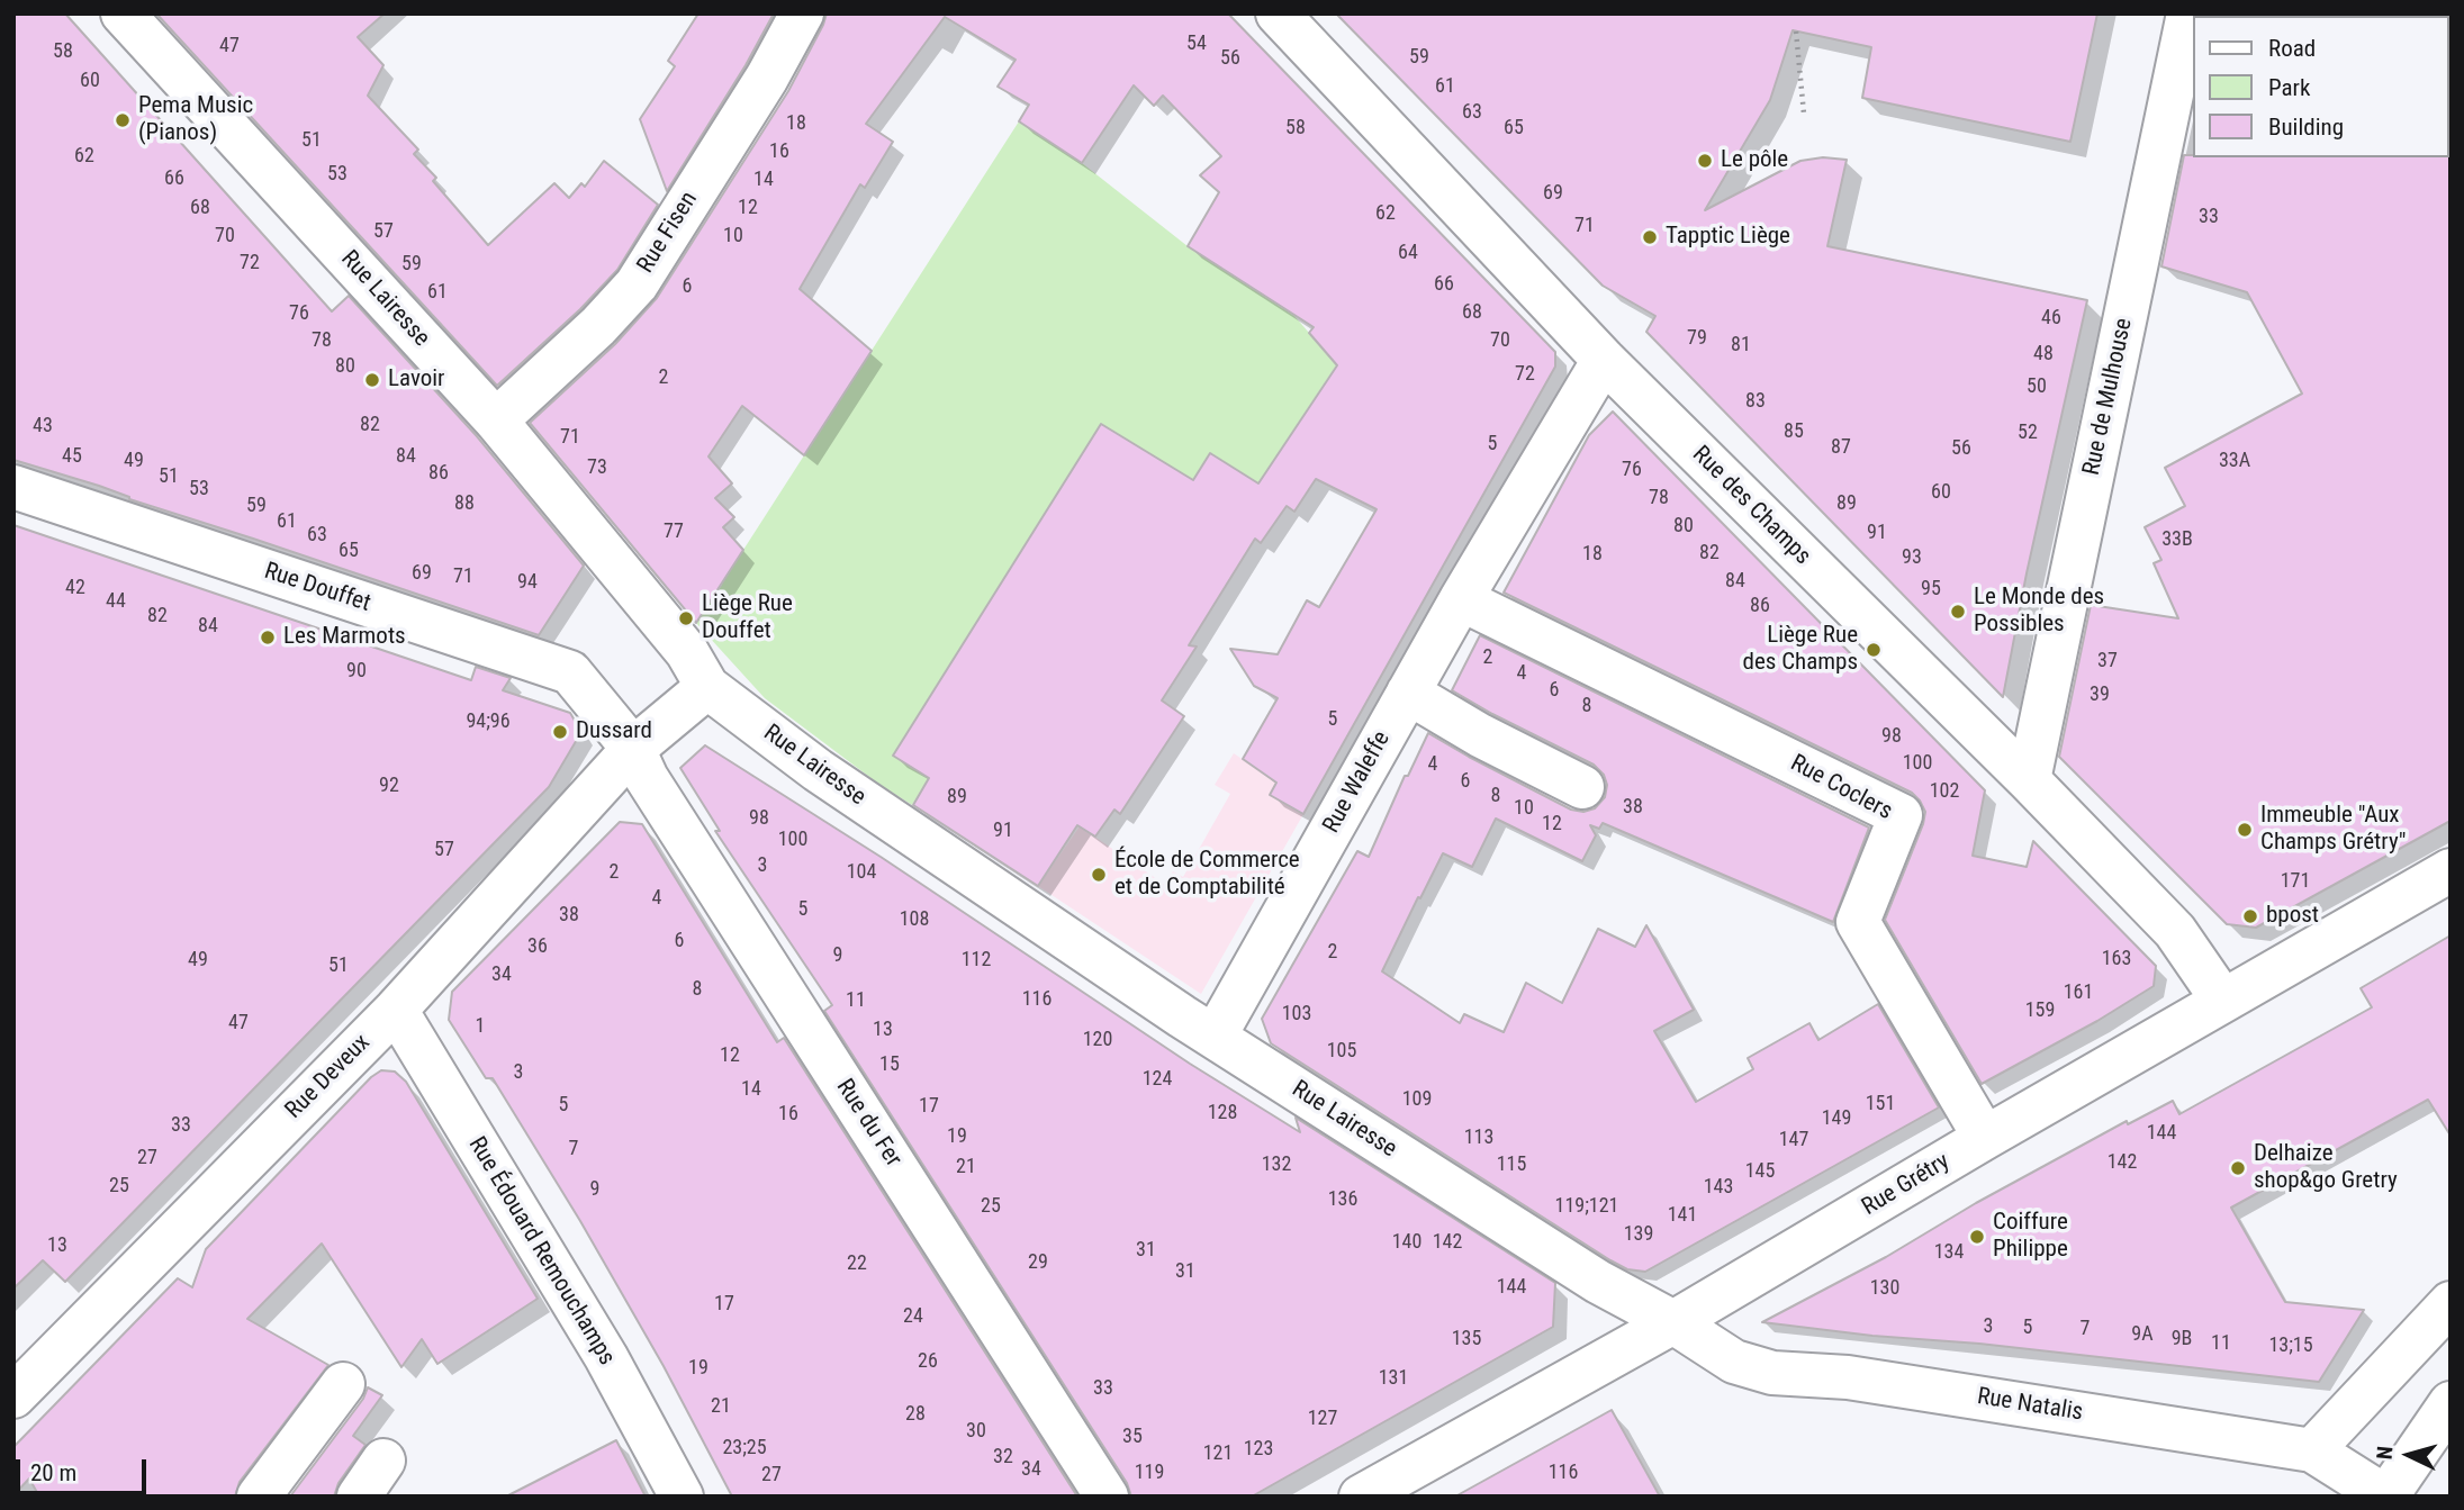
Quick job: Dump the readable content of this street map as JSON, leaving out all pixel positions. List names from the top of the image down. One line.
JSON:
{"streets":{"street":["Rue Fisen","Rue Lairesse","Rue de Mulhouse","Rue des Champs","Rue Douffet","Rue Waleffe","Rue Coclers","Rue Deveux","Rue du Fer","Rue Grétry","Rue Édouard Remouchamps","Rue Natalis"]},"crossings":[["Rue Fisen","Rue Lairesse"],["Rue Lairesse","Rue Waleffe"],["Rue Lairesse","Rue Deveux"],["Rue Lairesse","Rue Grétry"],["Rue Lairesse","Rue Natalis"],["Rue de Mulhouse","Rue des Champs"],["Rue des Champs","Rue Waleffe"],["Rue des Champs","Rue Grétry"],["Rue Douffet","Rue Deveux"],["Rue Douffet","Rue du Fer"],["Rue Waleffe","Rue Coclers"],["Rue Coclers","Rue Grétry"],["Rue Deveux","Rue du Fer"],["Rue Deveux","Rue Édouard Remouchamps"],["Rue Grétry","Rue Natalis"]],"places":["Pema Music (Pianos)","Le pôle","Tapptic Liège","Lavoir","Le Monde des Possibles","Liège Rue Douffet","Les Marmots","Liège Rue des Champs","Dussard","Immeuble \"Aux Champs Grétry\"","École de Commerce et de Comptabilité","bpost","Delhaize shop&go Gretry","Coiffure Philippe"],"house_numbers":["54","47","58","59","56","60","61","63","18","58","65","51","16","62","53","66","14","69","68","12","62","33","71","57","70","10","64","72","59","66","6","61","68","76","46","79","78","70","81","48","80","72","2","50","83","82","43","85","52","71","5","87","56","45","84","49","33A","73","76","86","51","53","60","78","88","89","59","61","80","77","91","63","33B","65","82","18","93","69","71","84","94","42","95","44","86","82","84","2","37","90","4","6","39","8","5","94;96","98","100","4","6","92","102","8","89","38","10","98","12","91","100","57","3","2","104","171","4","5","38","108","6","36","2","9","163","49","112","51","34","8","161","116","11","159","103","47","1","13","120","105","12","15","3","124","14","109","151","5","17","128","16","149","33","144","19","113","147","7","27","142","132","115","21","145","25","143","9","136","25","119;121","141","139","140","142","13","31","134","29","22","31","144","130","17","24","3","5","7","9A","135","9B","11","13;15","26","19","131","33","21","28","127","30","35","23;25","123","121","32","34","119","116","27"],"legend":["Road","Park","Building"],"scale_bar":"20 m","north":"left"}
